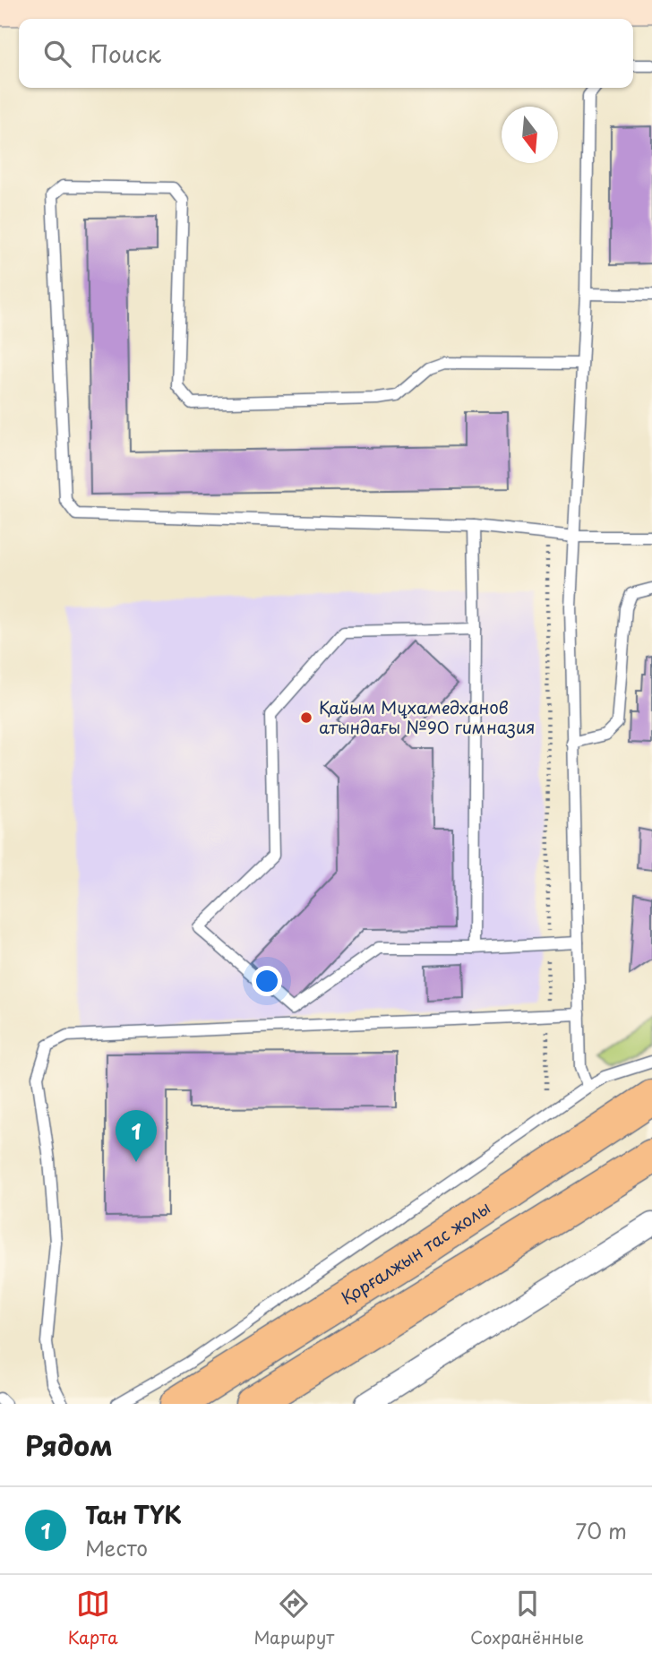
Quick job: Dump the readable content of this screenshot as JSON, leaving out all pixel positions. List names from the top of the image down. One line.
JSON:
{"streets":{"main road":["Қорғалжын тас жолы"]},"places":["Қайым Мұхамедханов атындағы №90 гимназия"],"north":"bottom","page":{"search":"Поиск","pins":"1","heading":"Рядом","list":[{"mark":"1","name":"Тан ТҮК","note":"Место","value":"70 m"}],"nav":["Карта","Маршрут","Сохранённые"]}}
